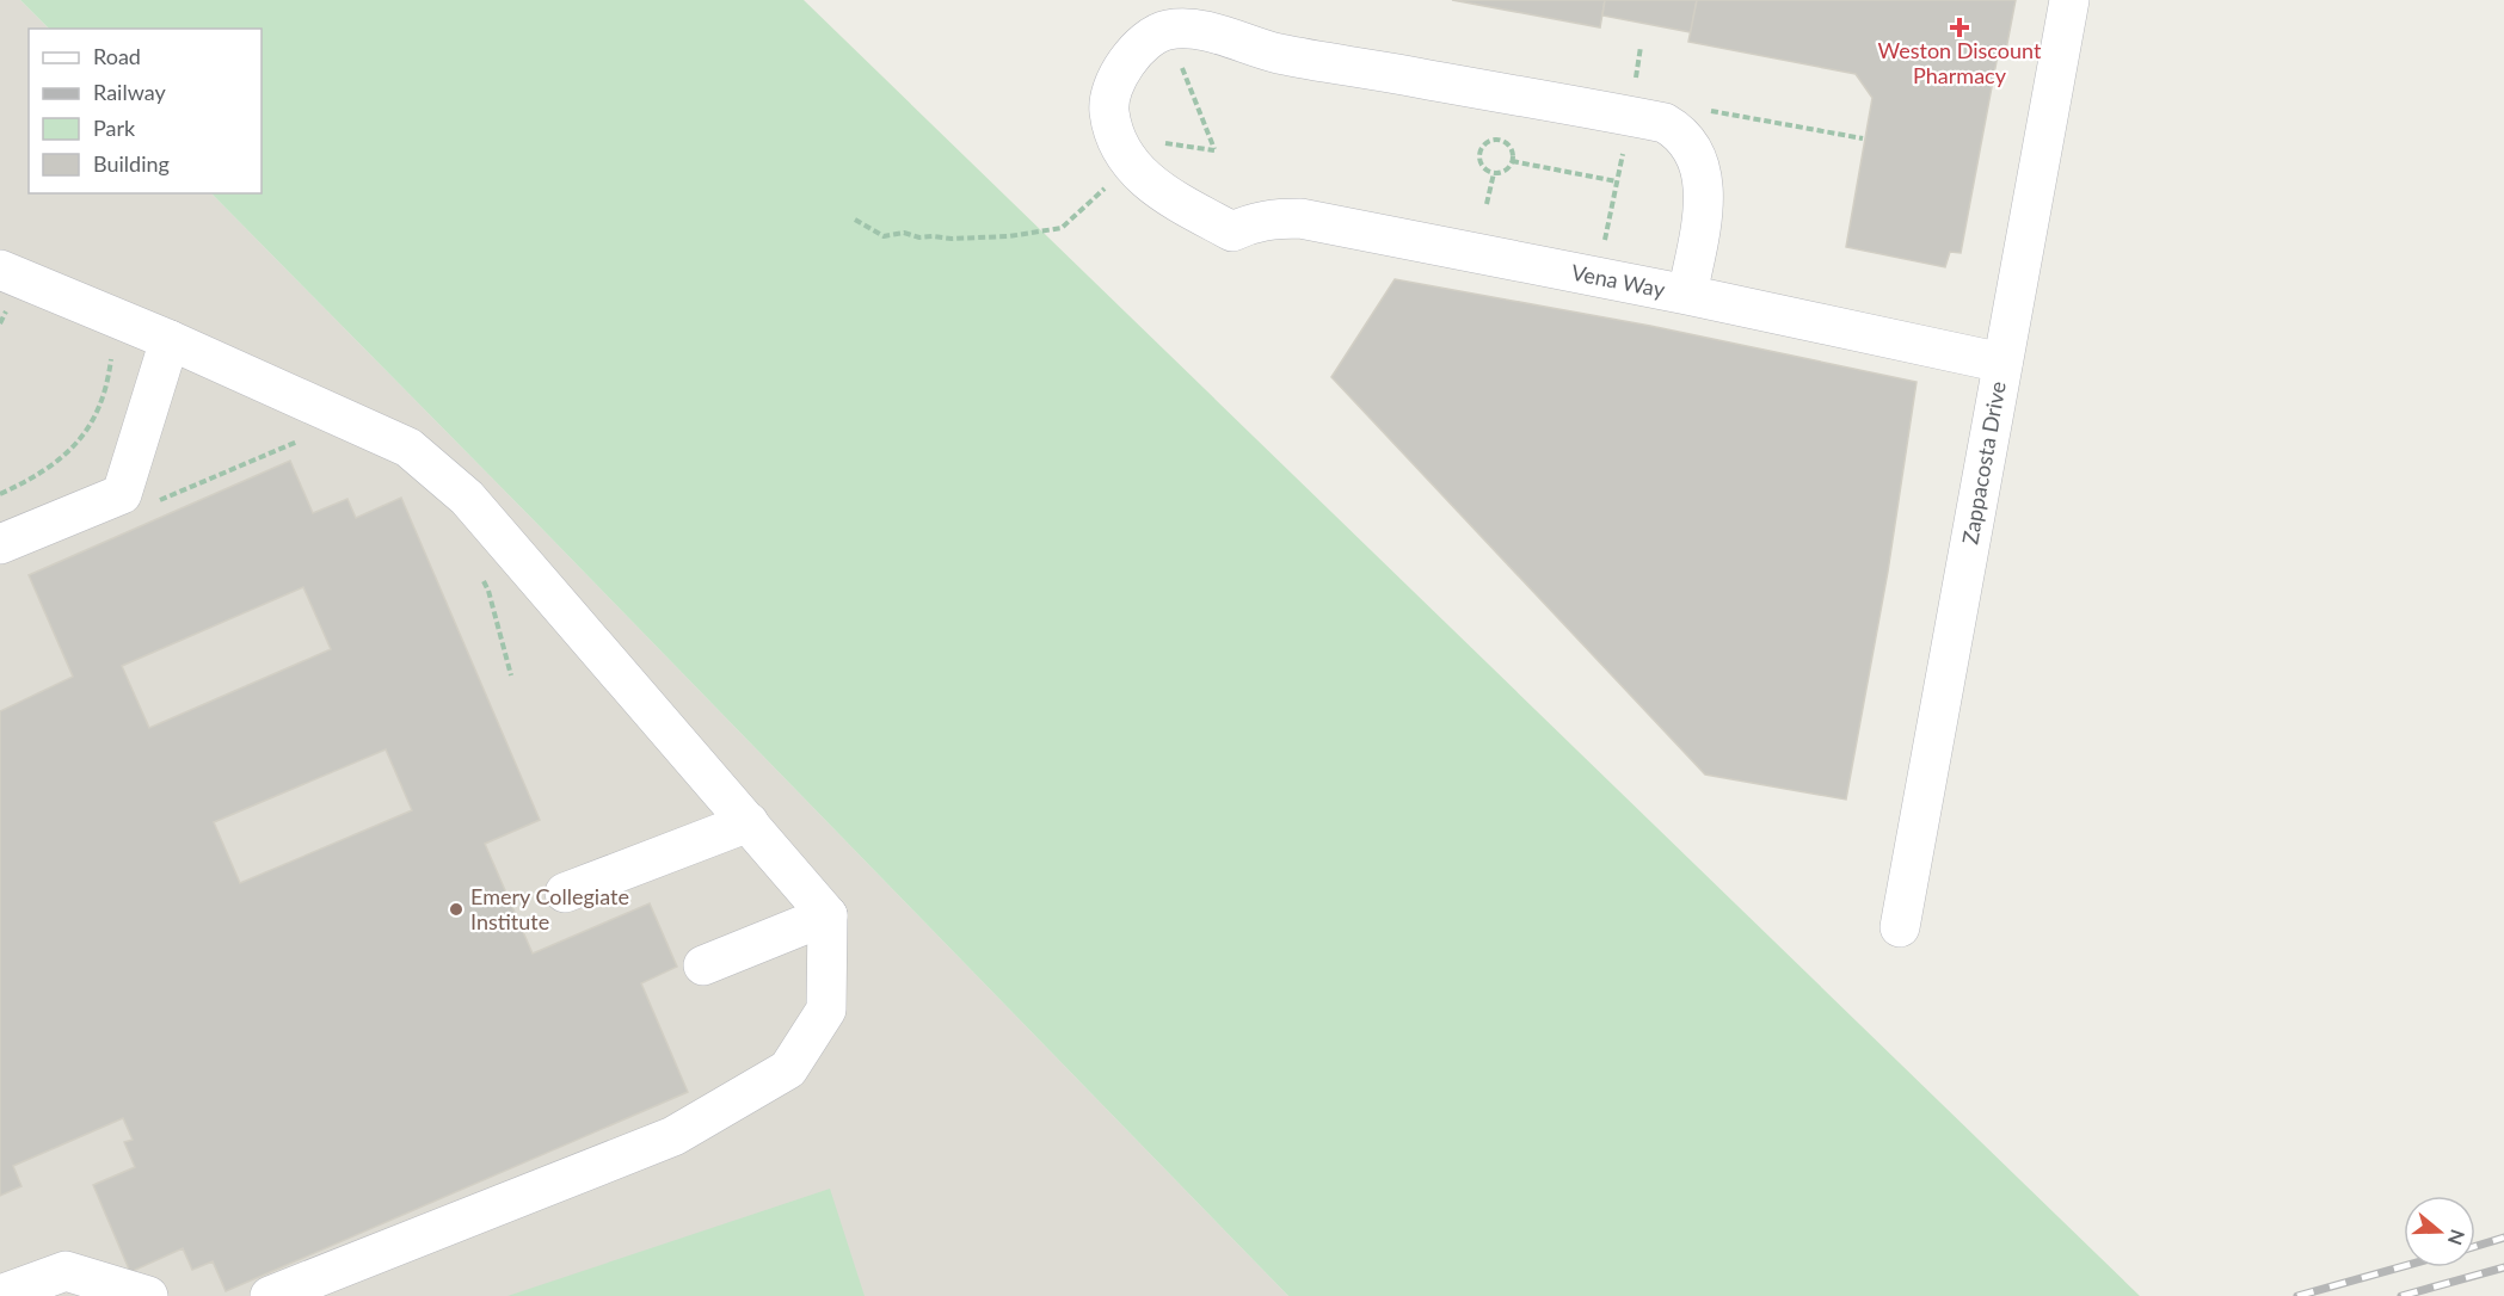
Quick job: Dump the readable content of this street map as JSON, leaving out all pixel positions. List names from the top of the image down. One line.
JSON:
{"streets":{"street":["Vena Way","Zappacosta Drive"]},"crossings":[["Vena Way","Zappacosta Drive"]],"places":{"health":["Weston Discount Pharmacy"],"other":["Emery Collegiate Institute"]},"legend":["Road","Railway","Park","Building"],"north":"right"}
